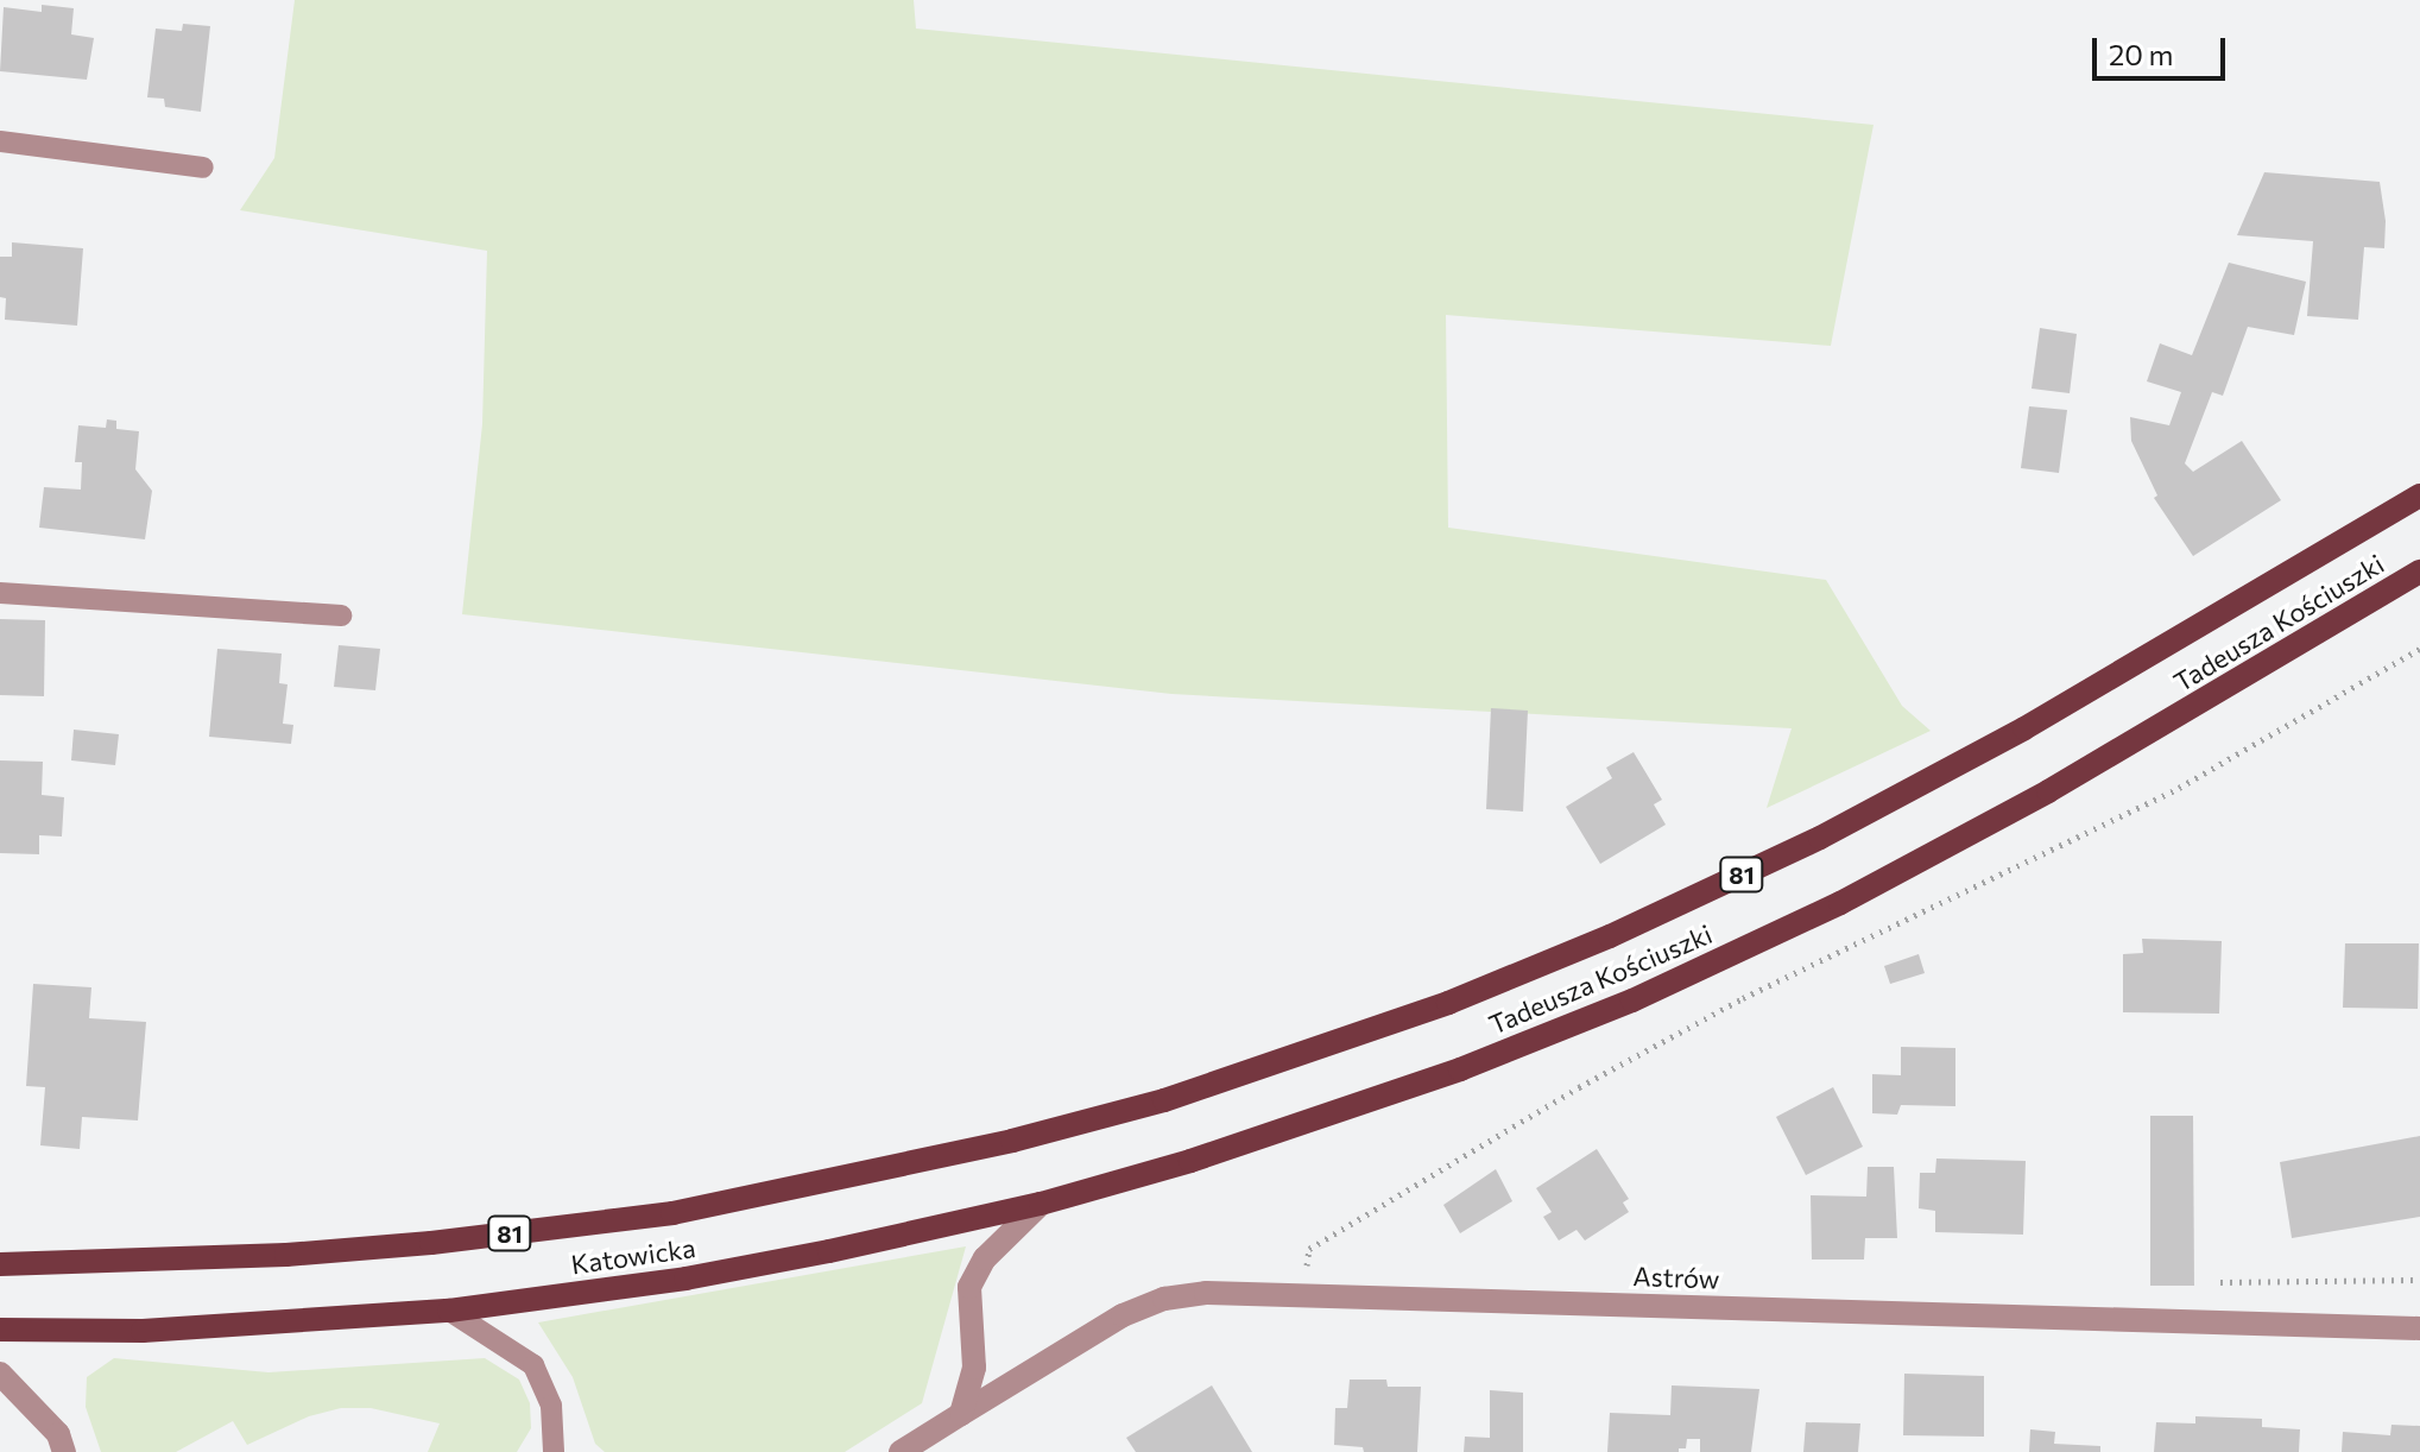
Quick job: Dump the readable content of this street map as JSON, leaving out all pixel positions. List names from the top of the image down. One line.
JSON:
{"streets":{"main road":["Tadeusza Kościuszki","81","Katowicka"],"street":["Astrów"]},"crossings":[["Tadeusza Kościuszki","Katowicka"],["Tadeusza Kościuszki","Astrów"]],"scale_bar":"20 m"}
